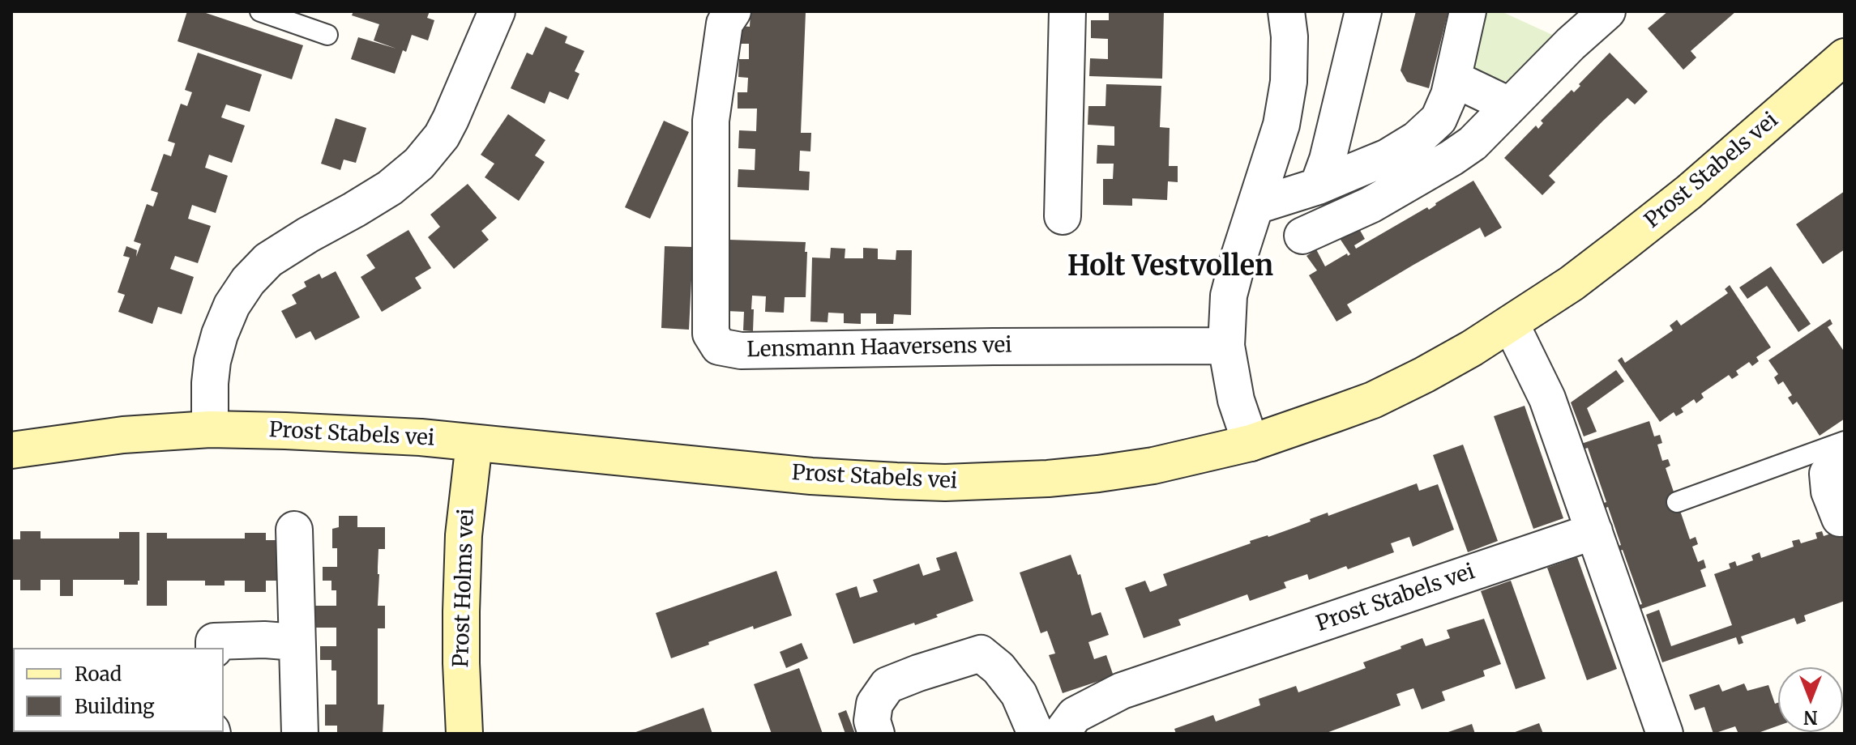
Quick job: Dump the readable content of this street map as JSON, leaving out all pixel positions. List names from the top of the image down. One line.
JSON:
{"streets":{"street":["Prost Stabels vei","Lensmann Haaversens vei","Prost Holms vei"]},"crossings":[["Prost Stabels vei","Prost Holms vei"]],"districts":["Holt Vestvollen"],"legend":["Road","Building"],"north":"bottom"}
